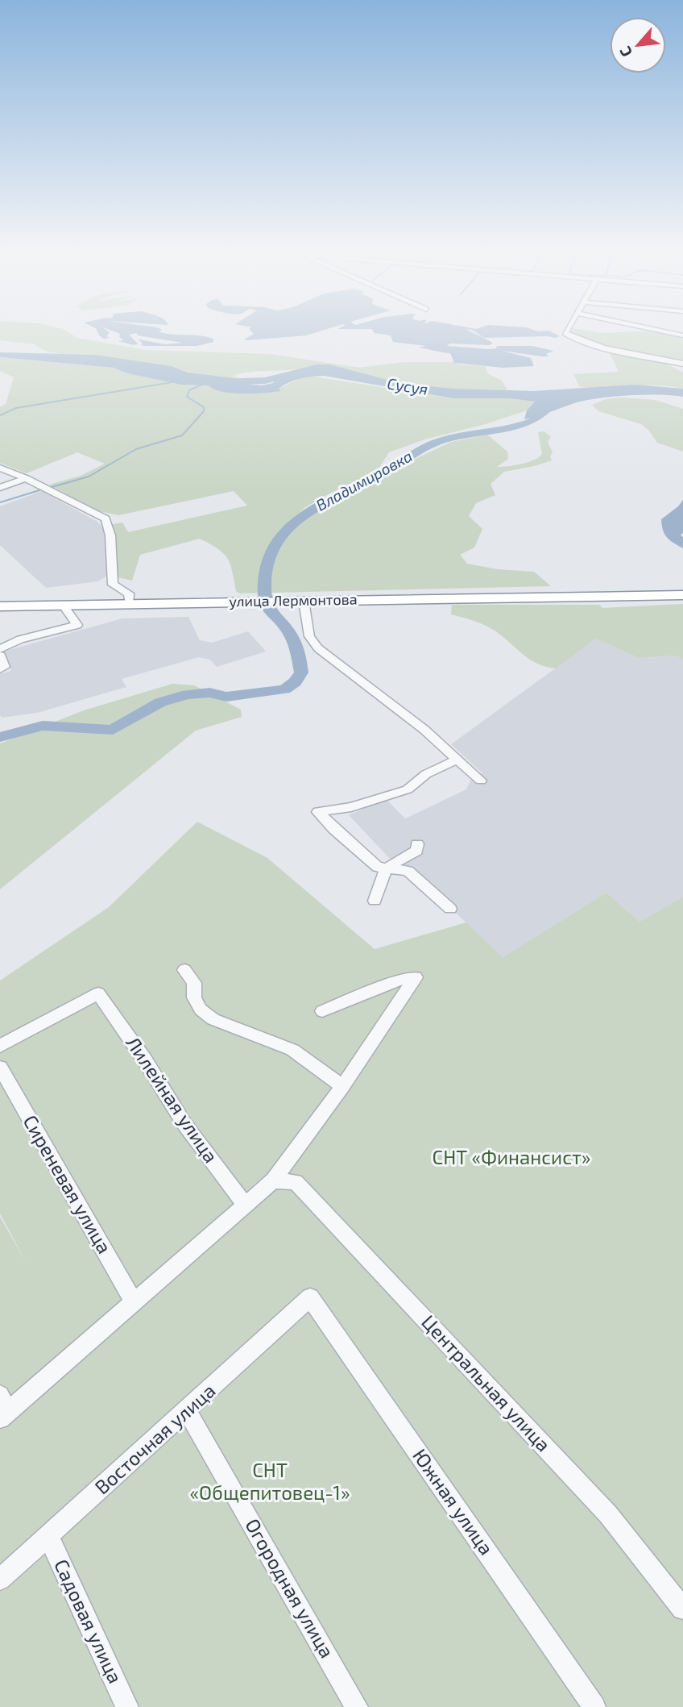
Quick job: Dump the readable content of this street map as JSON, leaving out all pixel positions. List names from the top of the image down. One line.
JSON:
{"streets":{"highway":["улица Лермонтова"],"street":["Лилейная улица","Сиреневая улица","Центральная улица","Восточная улица","Южная улица","Огородная улица","Садовая улица"]},"crossings":[["Восточная улица","Южная улица"],["Восточная улица","Огородная улица"],["Восточная улица","Садовая улица"]],"water":["Сусуя","Владимировка"],"parks":["СНТ «Финансист»","СНТ «Общепитовец-1»"],"north":"bottom left"}
